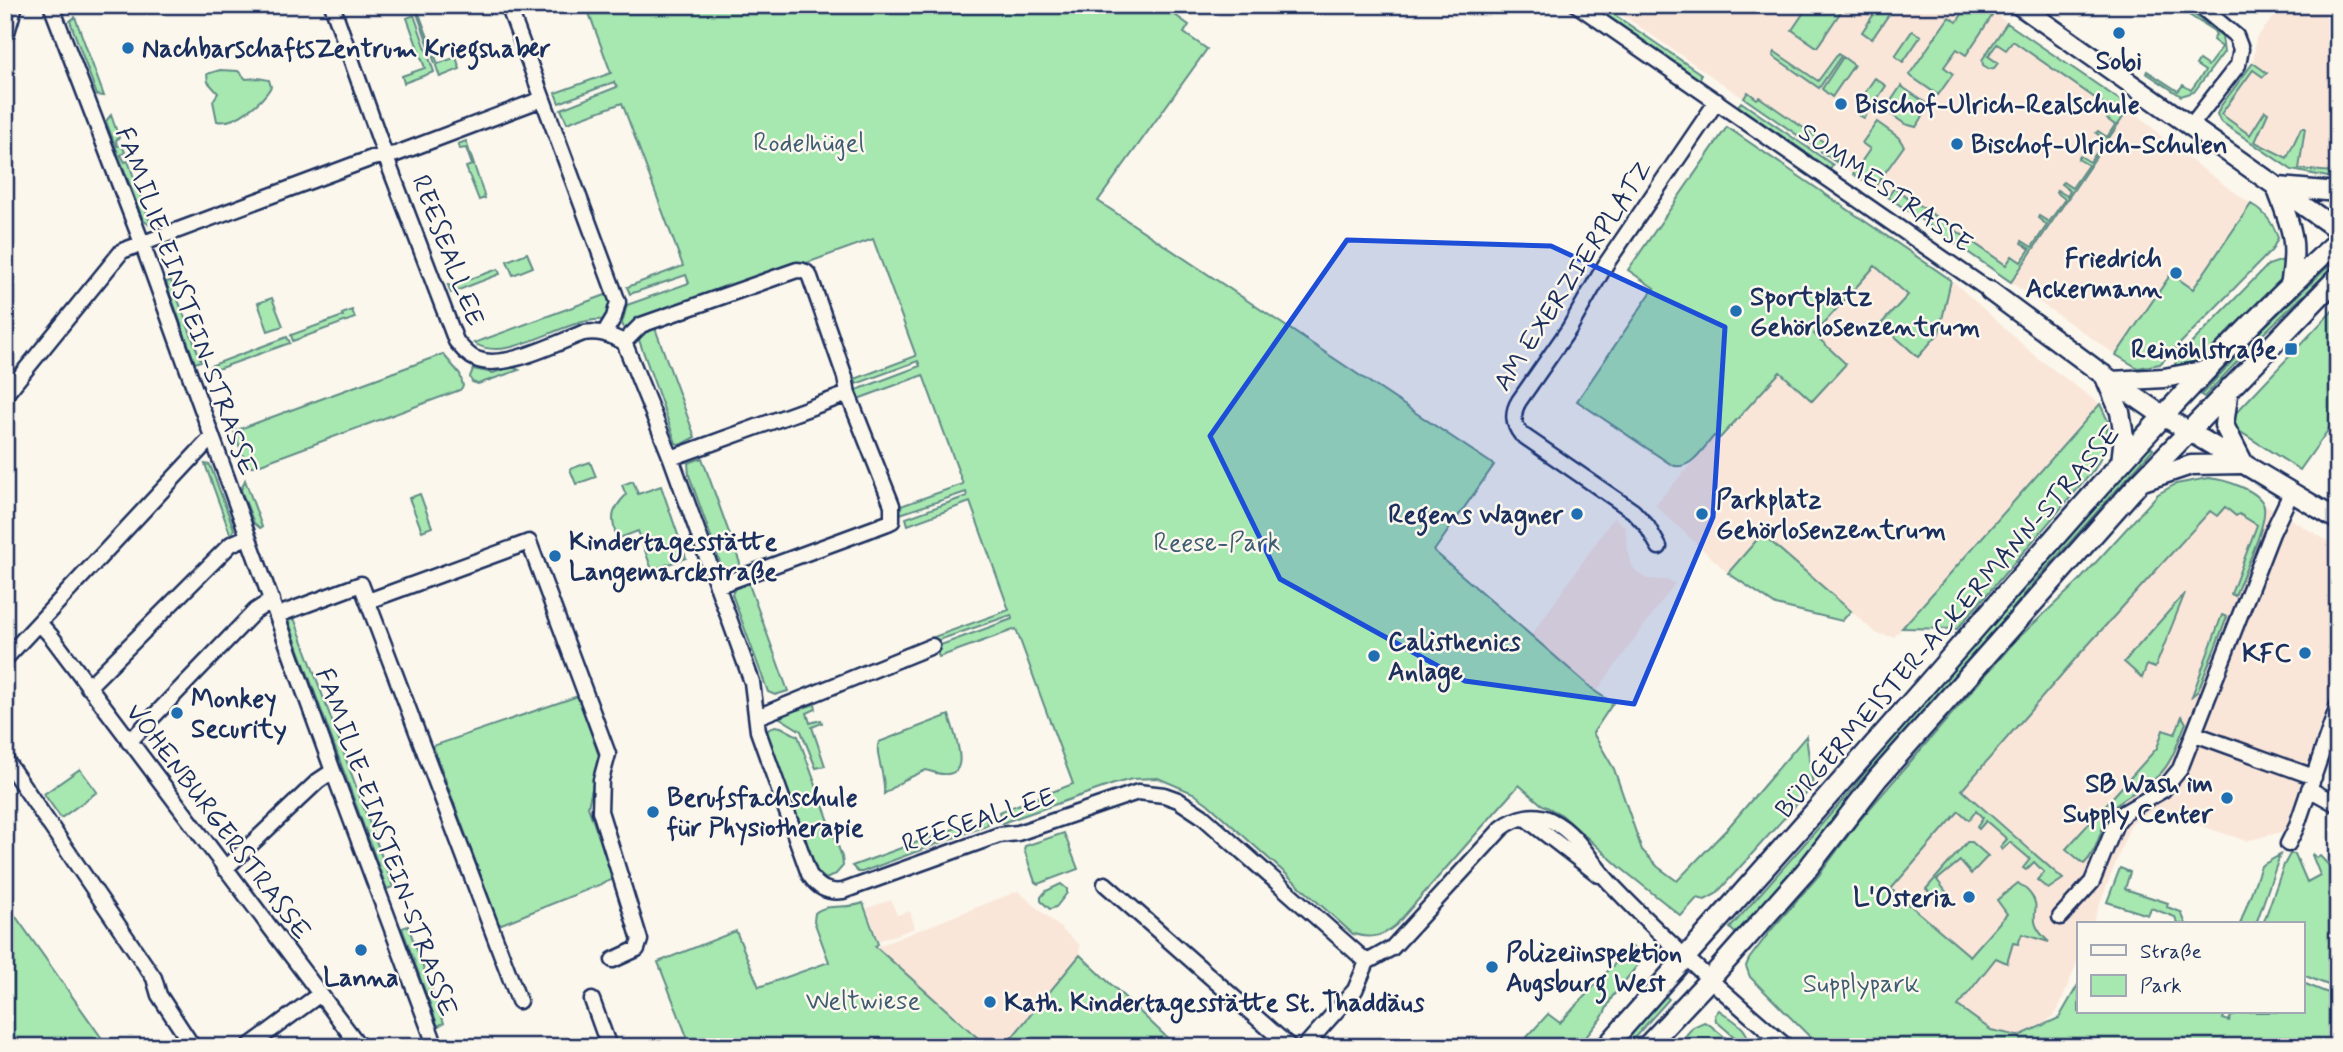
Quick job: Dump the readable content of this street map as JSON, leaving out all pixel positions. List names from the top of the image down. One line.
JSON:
{"streets":{"main road":["BÜRGERMEISTER-ACKERMANN-STRASSE"],"street":["SOMMESTRASSE","REESEALLEE","AM EXERZIERPLATZ","FAMILIE-EINSTEIN-STRASSE","VOHENBURGERSTRASSE"]},"crossings":[["SOMMESTRASSE","AM EXERZIERPLATZ"],["SOMMESTRASSE","BÜRGERMEISTER-ACKERMANN-STRASSE"]],"parks":["Rodelhügel","Reese-Park","Supplypark","Weltwiese"],"places":{"other":["Sobi","NachbarschaftsZentrum Kriegshaber","Bischof-Ulrich-Realschule","Bischof-Ulrich-Schulen","Friedrich Ackermann","Sportplatz Gehörlosenzentrum","Regens Wagner","Parkplatz Gehörlosenzentrum","Kindertagesstätte Langemarckstraße","KFC","Calisthenics Anlage","Monkey Security","SB Wash im Supply Center","Berufsfachschule für Physiotherapie","L'Osteria","Lanna","Polizeiinspektion Augsburg West","Kath. Kindertagesstätte St. Thaddäus"],"transit":["Reinöhlstraße"]},"legend":["Straße","Park"]}
